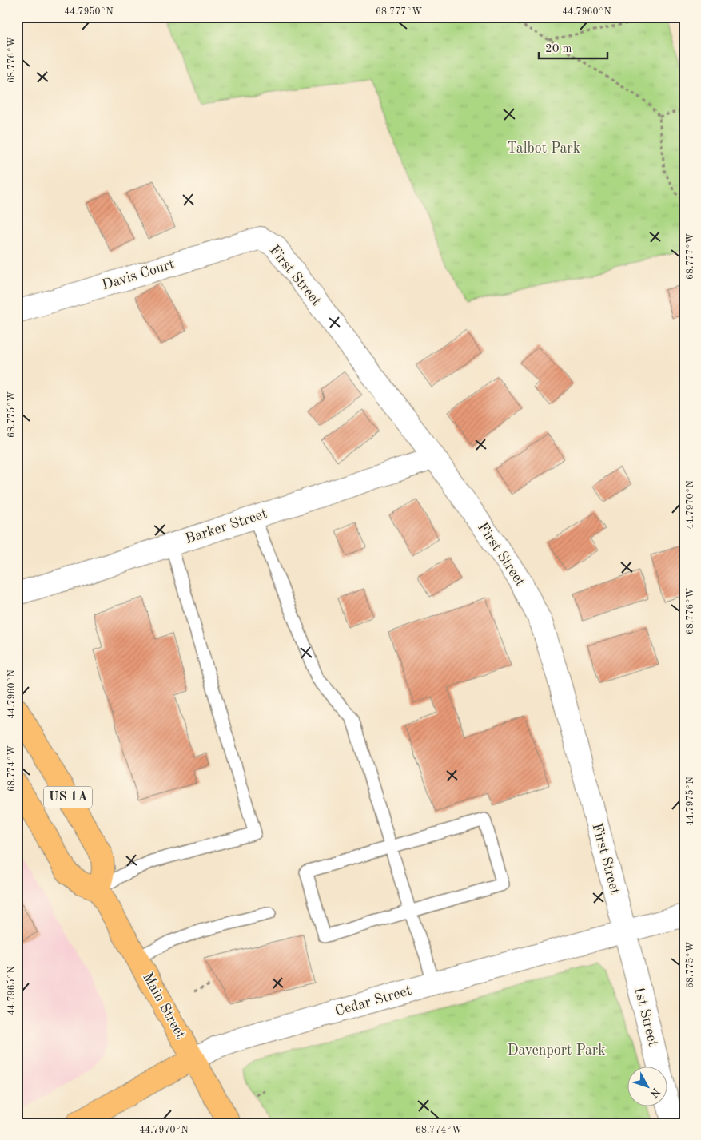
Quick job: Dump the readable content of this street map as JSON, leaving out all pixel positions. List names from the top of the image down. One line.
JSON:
{"streets":{"main road":["US 1A","Cedar Street","Main Street"],"street":["Davis Court","First Street","Barker Street","1st Street"]},"crossings":[["Davis Court","First Street"],["First Street","Barker Street"],["First Street","Cedar Street"],["First Street","1st Street"],["US 1A","Main Street"],["Cedar Street","Main Street"],["Cedar Street","1st Street"]],"parks":["Talbot Park","Davenport Park"],"scale_bar":"20 m","north":"bottom right","coordinates":["44.7950°N","68.777°W","44.7960°N","68.776°W","68.775°W","44.7970°N","68.774°W","44.7975°N","44.7965°N"]}
